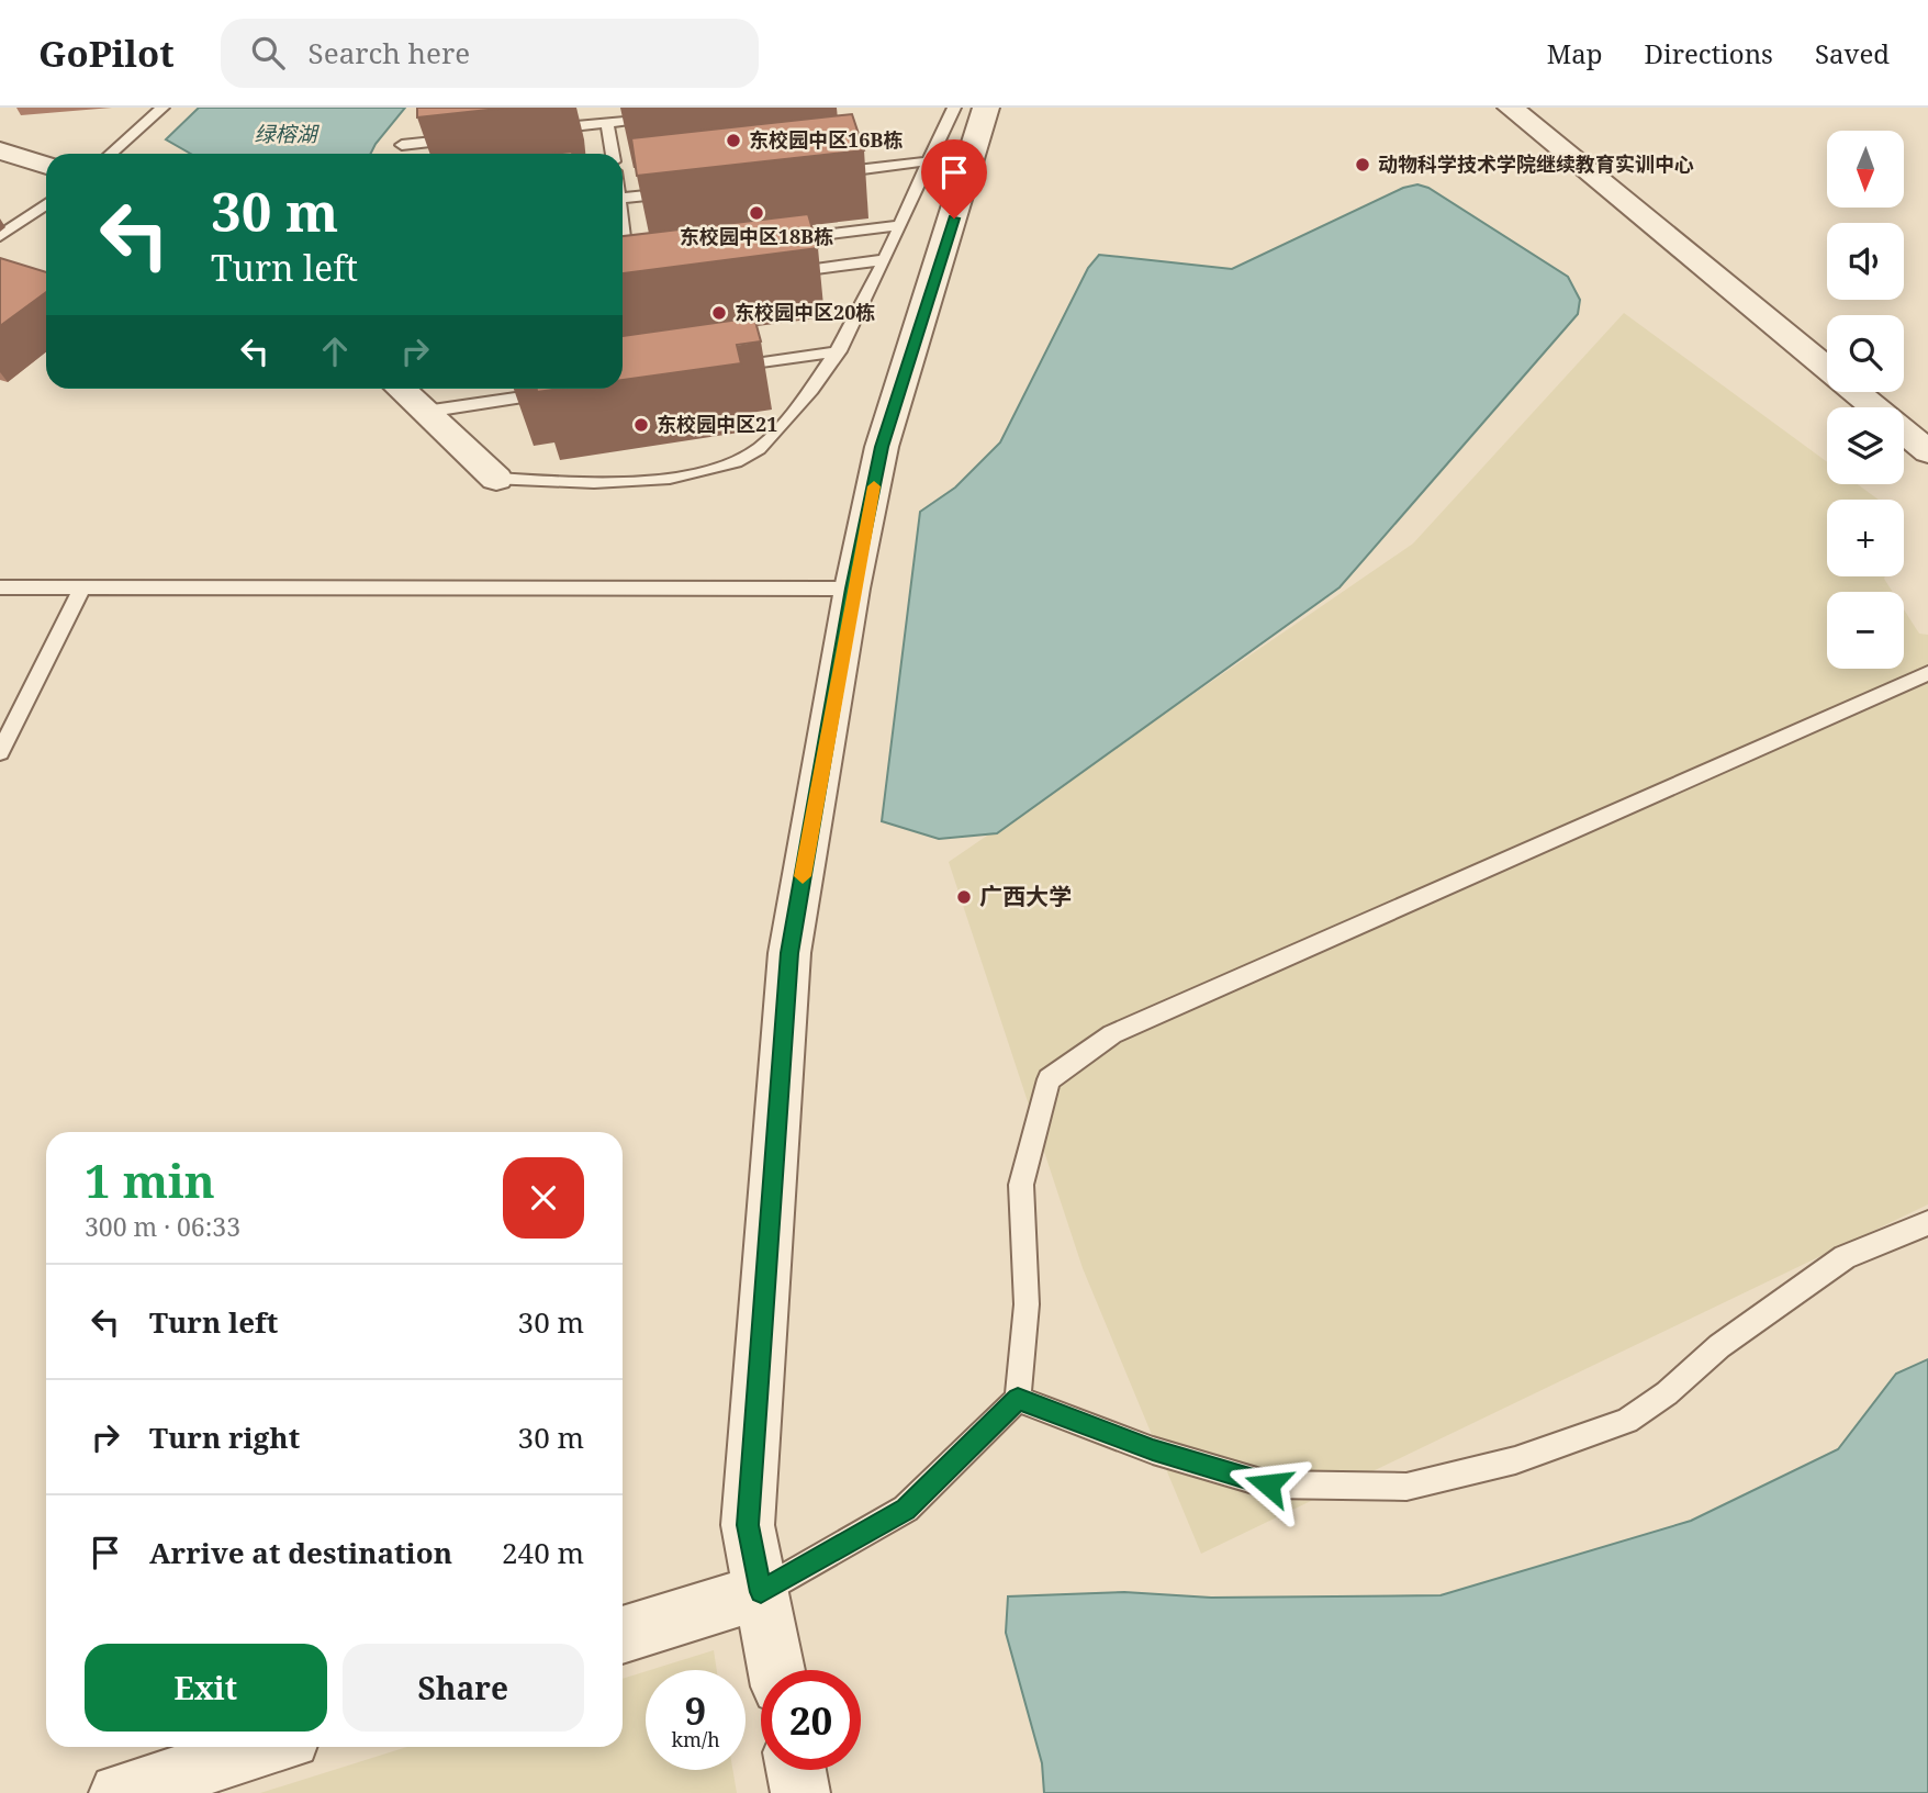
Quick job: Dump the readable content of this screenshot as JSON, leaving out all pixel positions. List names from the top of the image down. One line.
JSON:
{"water":["绿榕湖"],"places":["东校园中区16B栋","动物科学技术学院继续教育实训中心","东校园中区18B栋","东校园中区20栋","东校园中区21","广西大学"],"north":"bottom","page":{"header":"GoPilot","search":"Search here","nav":["Map","Directions","Saved"],"map_buttons":["+","−"],"turn":["30 m","Turn left"],"heading":["1 min","300 m · 06:33"],"list":[{"name":"Turn left","value":"30 m"},{"name":"Turn right","value":"30 m"},{"name":"Arrive at destination","value":"240 m"}],"buttons":["Exit","Share"],"speed":"9 km/h","limit":"20"}}
